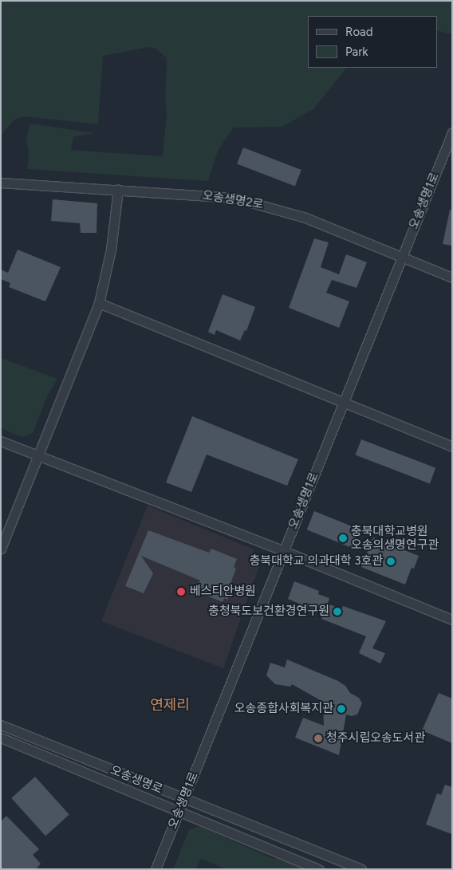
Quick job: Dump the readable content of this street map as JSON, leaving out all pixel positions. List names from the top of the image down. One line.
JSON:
{"streets":{"street":["오송생명2로","오송생명1로","오송생명로"]},"crossings":[["오송생명2로","오송생명1로"],["오송생명1로","오송생명로"]],"districts":["연제리"],"places":["충북대학교병원 오송의생명연구관","충북대학교 의과대학 3호관","베스티안병원","충청북도보건환경연구원","오송종합사회복지관","청주시립오송도서관"],"legend":["Road","Park"]}
